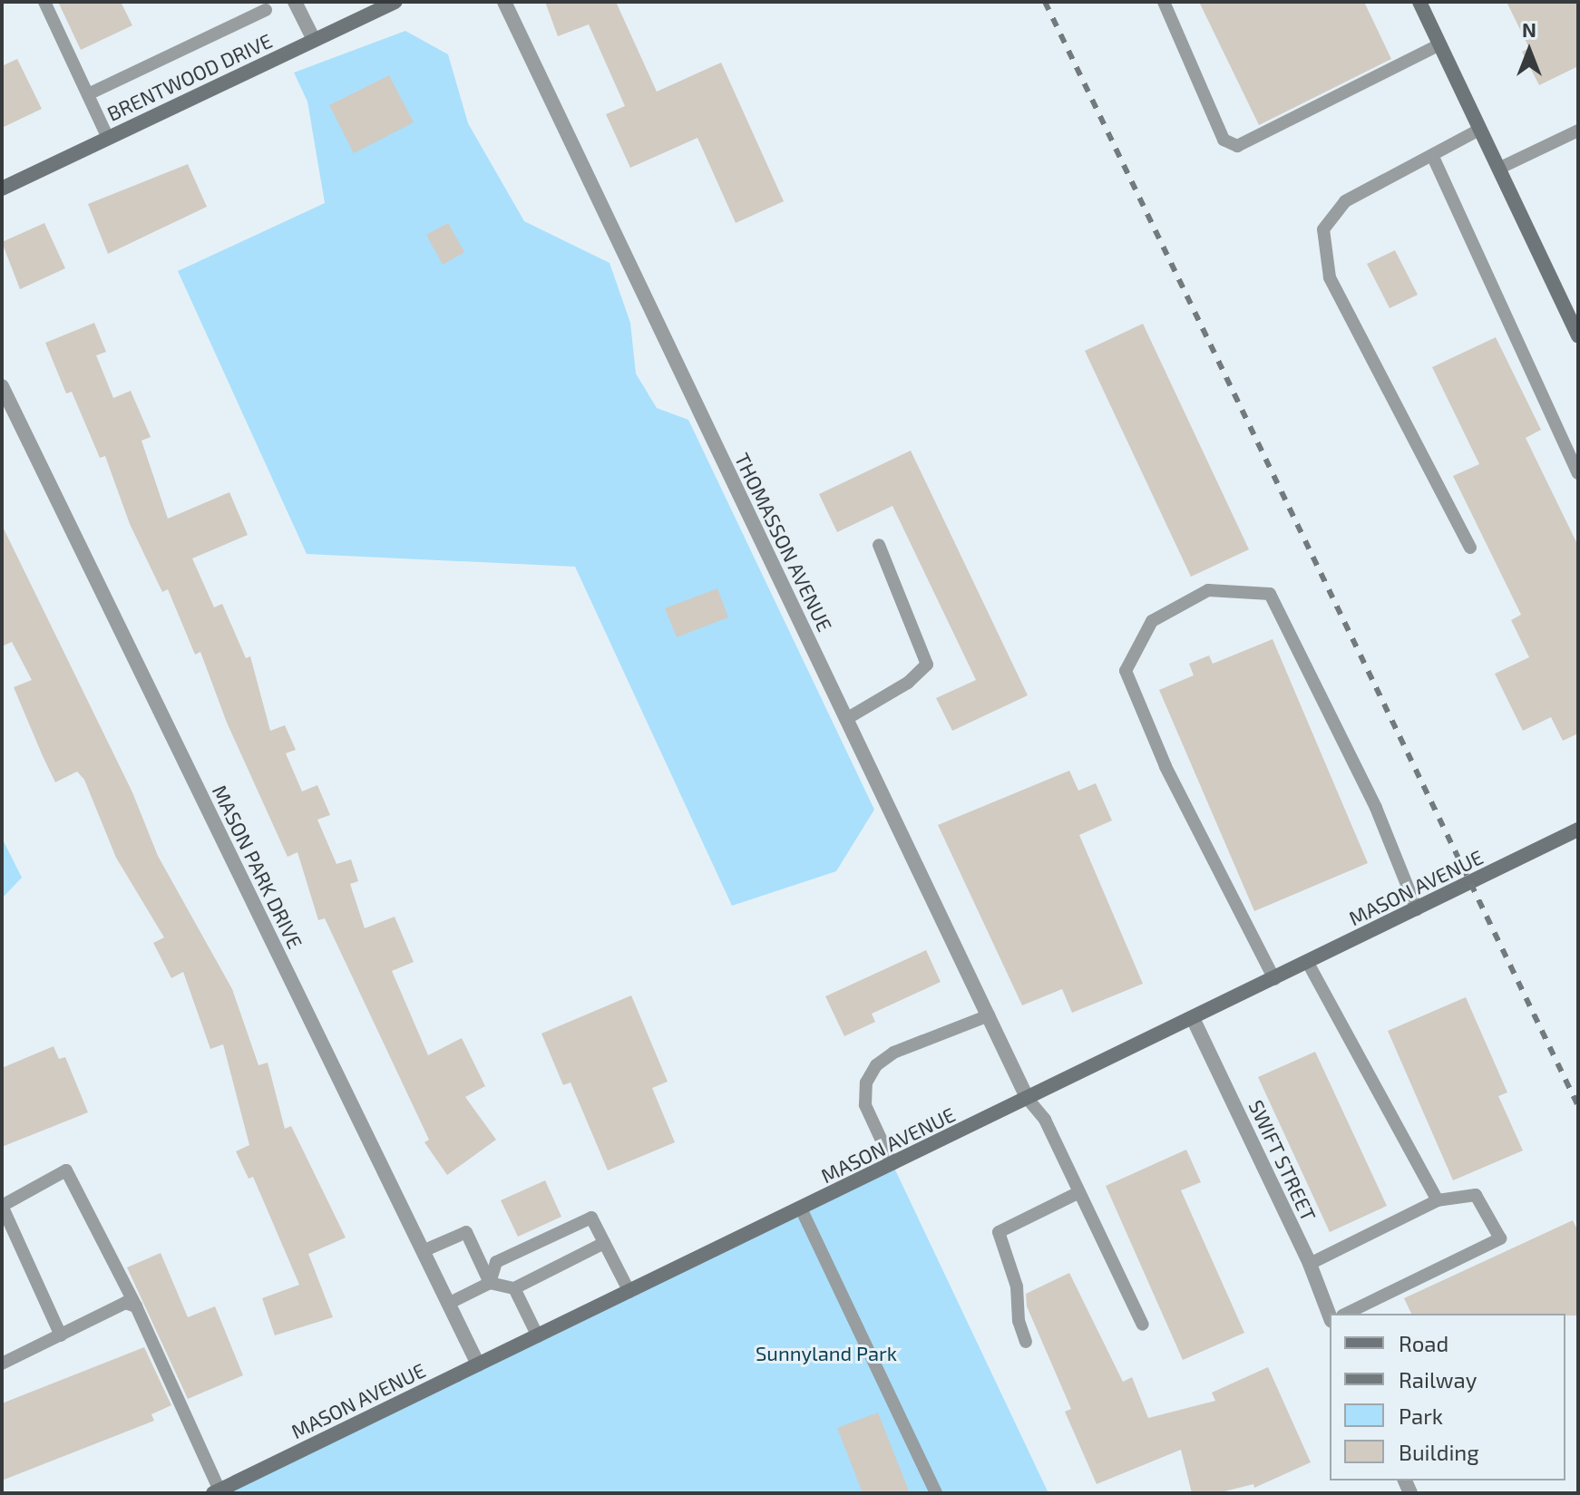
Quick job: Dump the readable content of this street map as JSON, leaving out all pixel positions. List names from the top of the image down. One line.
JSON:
{"streets":{"main road":["BRENTWOOD DRIVE","MASON AVENUE"],"street":["THOMASSON AVENUE","MASON PARK DRIVE","SWIFT STREET"]},"crossings":[["THOMASSON AVENUE","MASON AVENUE"],["MASON PARK DRIVE","MASON AVENUE"],["MASON AVENUE","SWIFT STREET"]],"parks":["Sunnyland Park"],"legend":["Road","Railway","Park","Building"],"north":"top"}
